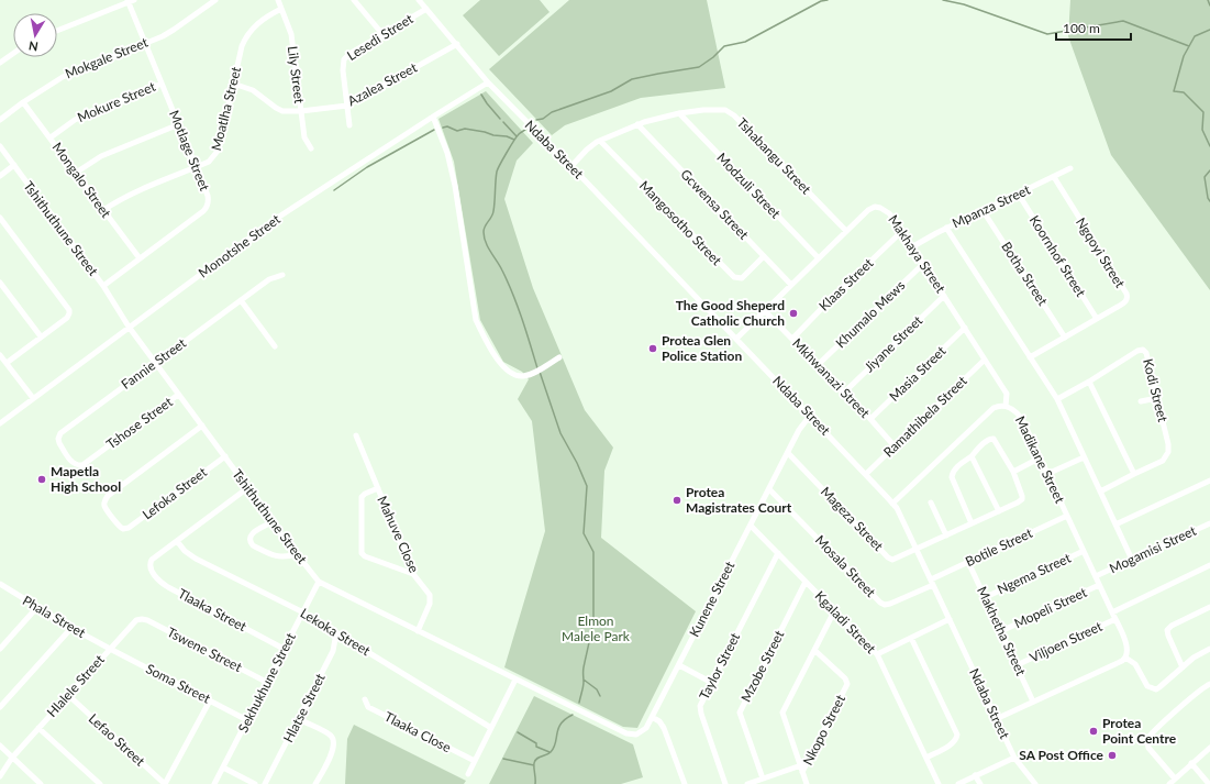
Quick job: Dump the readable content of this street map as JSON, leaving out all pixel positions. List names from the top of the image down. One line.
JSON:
{"streets":{"street":["Lesedi Street","Mokgale Street","Lily Street","Azalea Street","Mokure Street","Moatlha Street","Ndaba Street","Motlage Street","Tshabangu Street","Mongalo Street","Modzuli Street","Gcwensa Street","Mpanza Street","Mangosotho Street","Tshithuthune Street","Monotshe Street","Ngqoyi Street","Makhaya Street","Koornhof Street","Botha Street","Klaas Street","Khumalo Mews","Jiyane Street","Fannie Street","Masia Street","Mkhwanazi Street","Kodi Street","Ramathibela Street","Tshose Street","Madikane Street","Lefoka Street","Mageza Street","Mahuve Close","Botile Street","Mogamisi Street","Mosala Street","Ngema Street","Kunene Street","Mopeli Street","Tlaaka Street","Phala Street","Kgaladi Street","Makhetha Street","Lekoka Street","Viljoen Street","Tswene Street","Taylor Street","Mzobe Street","Sekhukhune Street","Soma Street","Hlalele Street","Hlatse Street","Nkopo Street","Tlaaka Close","Lefao Street"]},"crossings":[["Lesedi Street","Azalea Street"],["Lesedi Street","Ndaba Street"],["Mokgale Street","Motlage Street"],["Mokgale Street","Mongalo Street"],["Lily Street","Azalea Street"],["Lily Street","Moatlha Street"],["Azalea Street","Moatlha Street"],["Azalea Street","Ndaba Street"],["Mokure Street","Motlage Street"],["Mokure Street","Mongalo Street"],["Moatlha Street","Motlage Street"],["Moatlha Street","Mongalo Street"],["Ndaba Street","Tshabangu Street"],["Ndaba Street","Monotshe Street"],["Ndaba Street","Makhaya Street"],["Ndaba Street","Ramathibela Street"],["Ndaba Street","Madikane Street"],["Ndaba Street","Mageza Street"],["Ndaba Street","Botile Street"],["Ndaba Street","Mosala Street"],["Ndaba Street","Kunene Street"],["Motlage Street","Mongalo Street"],["Motlage Street","Tshithuthune Street"],["Tshabangu Street","Modzuli Street"],["Tshabangu Street","Gcwensa Street"],["Tshabangu Street","Mangosotho Street"],["Tshabangu Street","Makhaya Street"],["Modzuli Street","Makhaya Street"],["Gcwensa Street","Mangosotho Street"],["Gcwensa Street","Makhaya Street"],["Mpanza Street","Ngqoyi Street"],["Mpanza Street","Makhaya Street"],["Mpanza Street","Koornhof Street"],["Mpanza Street","Botha Street"],["Tshithuthune Street","Monotshe Street"],["Tshithuthune Street","Fannie Street"],["Tshithuthune Street","Tshose Street"],["Tshithuthune Street","Lefoka Street"],["Tshithuthune Street","Mahuve Close"],["Tshithuthune Street","Kunene Street"],["Tshithuthune Street","Sekhukhune Street"],["Ngqoyi Street","Koornhof Street"],["Ngqoyi Street","Botha Street"],["Makhaya Street","Klaas Street"],["Makhaya Street","Khumalo Mews"],["Makhaya Street","Jiyane Street"],["Makhaya Street","Masia Street"],["Makhaya Street","Mkhwanazi Street"],["Makhaya Street","Ramathibela Street"],["Makhaya Street","Madikane Street"],["Klaas Street","Mkhwanazi Street"],["Khumalo Mews","Mkhwanazi Street"],["Jiyane Street","Mkhwanazi Street"],["Fannie Street","Tshose Street"],["Masia Street","Mkhwanazi Street"],["Mkhwanazi Street","Ramathibela Street"],["Madikane Street","Botile Street"],["Madikane Street","Mogamisi Street"],["Madikane Street","Ngema Street"],["Madikane Street","Mopeli Street"],["Madikane Street","Viljoen Street"],["Mageza Street","Kunene Street"],["Botile Street","Mosala Street"],["Botile Street","Makhetha Street"],["Mosala Street","Kunene Street"],["Ngema Street","Makhetha Street"],["Kunene Street","Kgaladi Street"],["Mopeli Street","Makhetha Street"],["Tlaaka Street","Lekoka Street"],["Tlaaka Street","Sekhukhune Street"],["Phala Street","Soma Street"],["Phala Street","Hlalele Street"],["Kgaladi Street","Taylor Street"],["Kgaladi Street","Mzobe Street"],["Makhetha Street","Viljoen Street"],["Lekoka Street","Sekhukhune Street"],["Lekoka Street","Hlatse Street"],["Tswene Street","Sekhukhune Street"],["Tswene Street","Hlalele Street"],["Sekhukhune Street","Soma Street"],["Soma Street","Hlalele Street"],["Soma Street","Lefao Street"],["Hlalele Street","Lefao Street"]],"parks":["Elmon Malele Park"],"places":["The Good Sheperd Catholic Church","Protea Glen Police Station","Mapetla High School","Protea Magistrates Court","Protea Point Centre","SA Post Office"],"scale_bar":"100 m","north":"bottom"}
